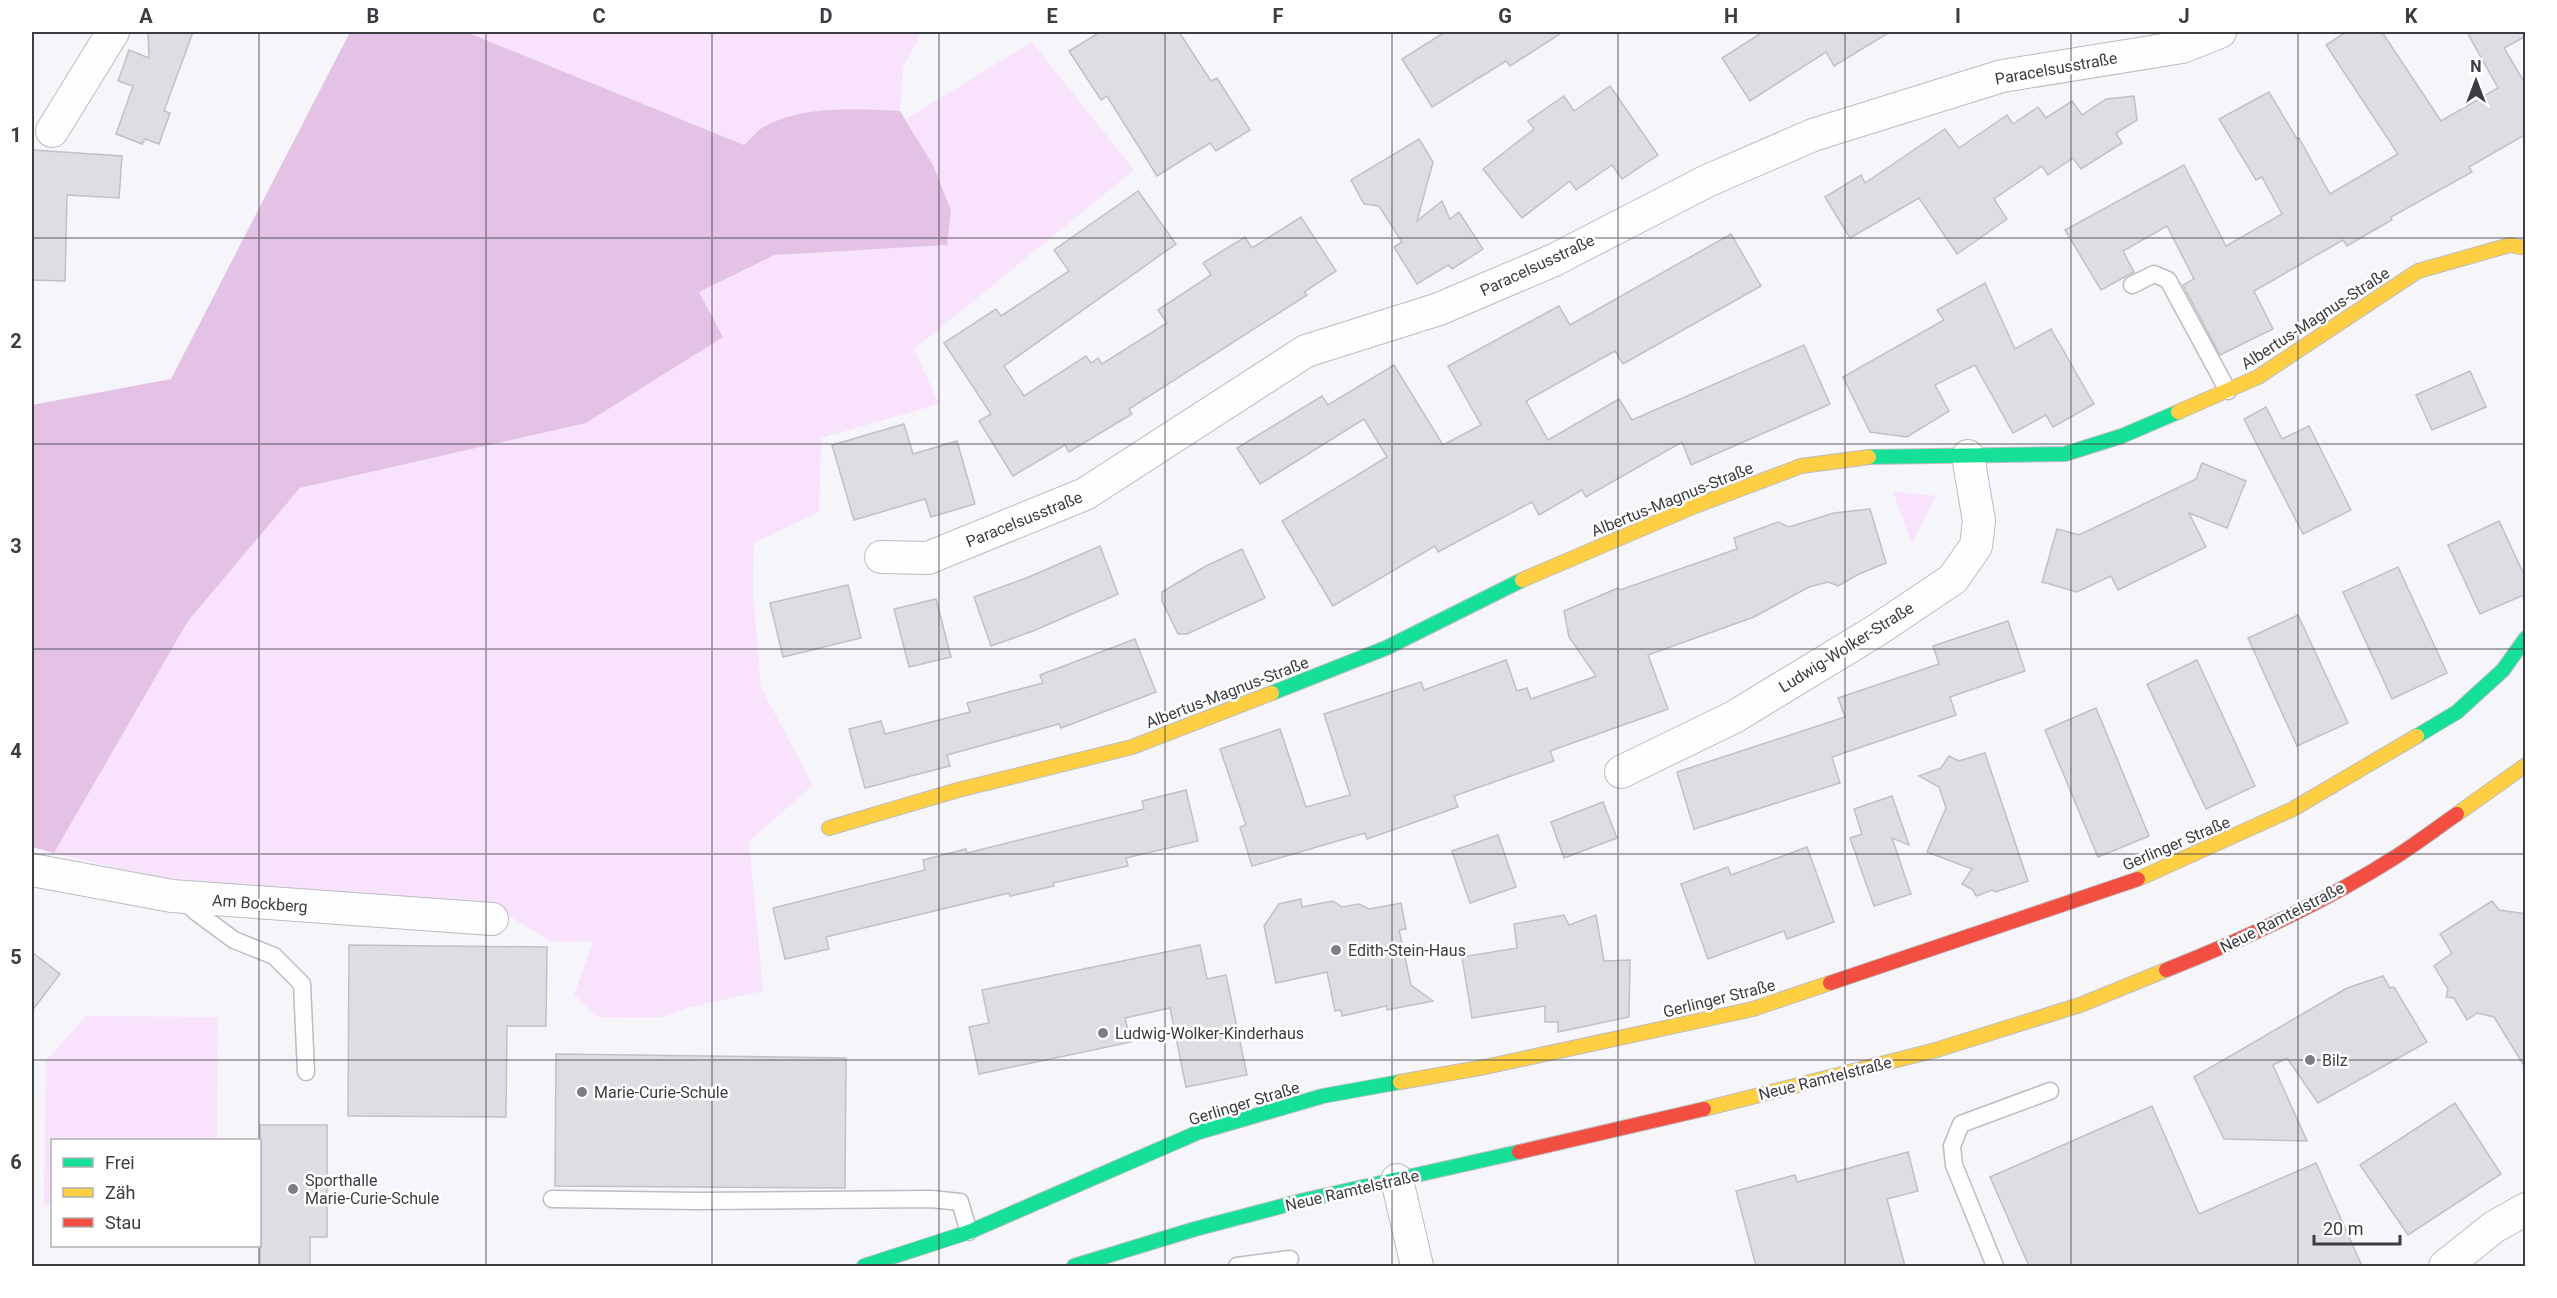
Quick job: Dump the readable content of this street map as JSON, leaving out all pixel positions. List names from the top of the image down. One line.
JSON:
{"streets":{"street":["Paracelsusstraße","Albertus-Magnus-Straße","Ludwig-Wolker-Straße","Gerlinger Straße","Am Bockberg","Neue Ramtelstraße"]},"crossings":[["Albertus-Magnus-Straße","Ludwig-Wolker-Straße"]],"places":["Edith-Stein-Haus","Ludwig-Wolker-Kinderhaus","Bilz","Marie-Curie-Schule","Sporthalle Marie-Curie-Schule"],"legend":["Frei","Zäh","Stau"],"scale_bar":"20 m","north":"top","grid":{"columns":["A","B","C","D","E","F","G","H","I","J","K"],"rows":["1","2","3","4","5","6"]}}
